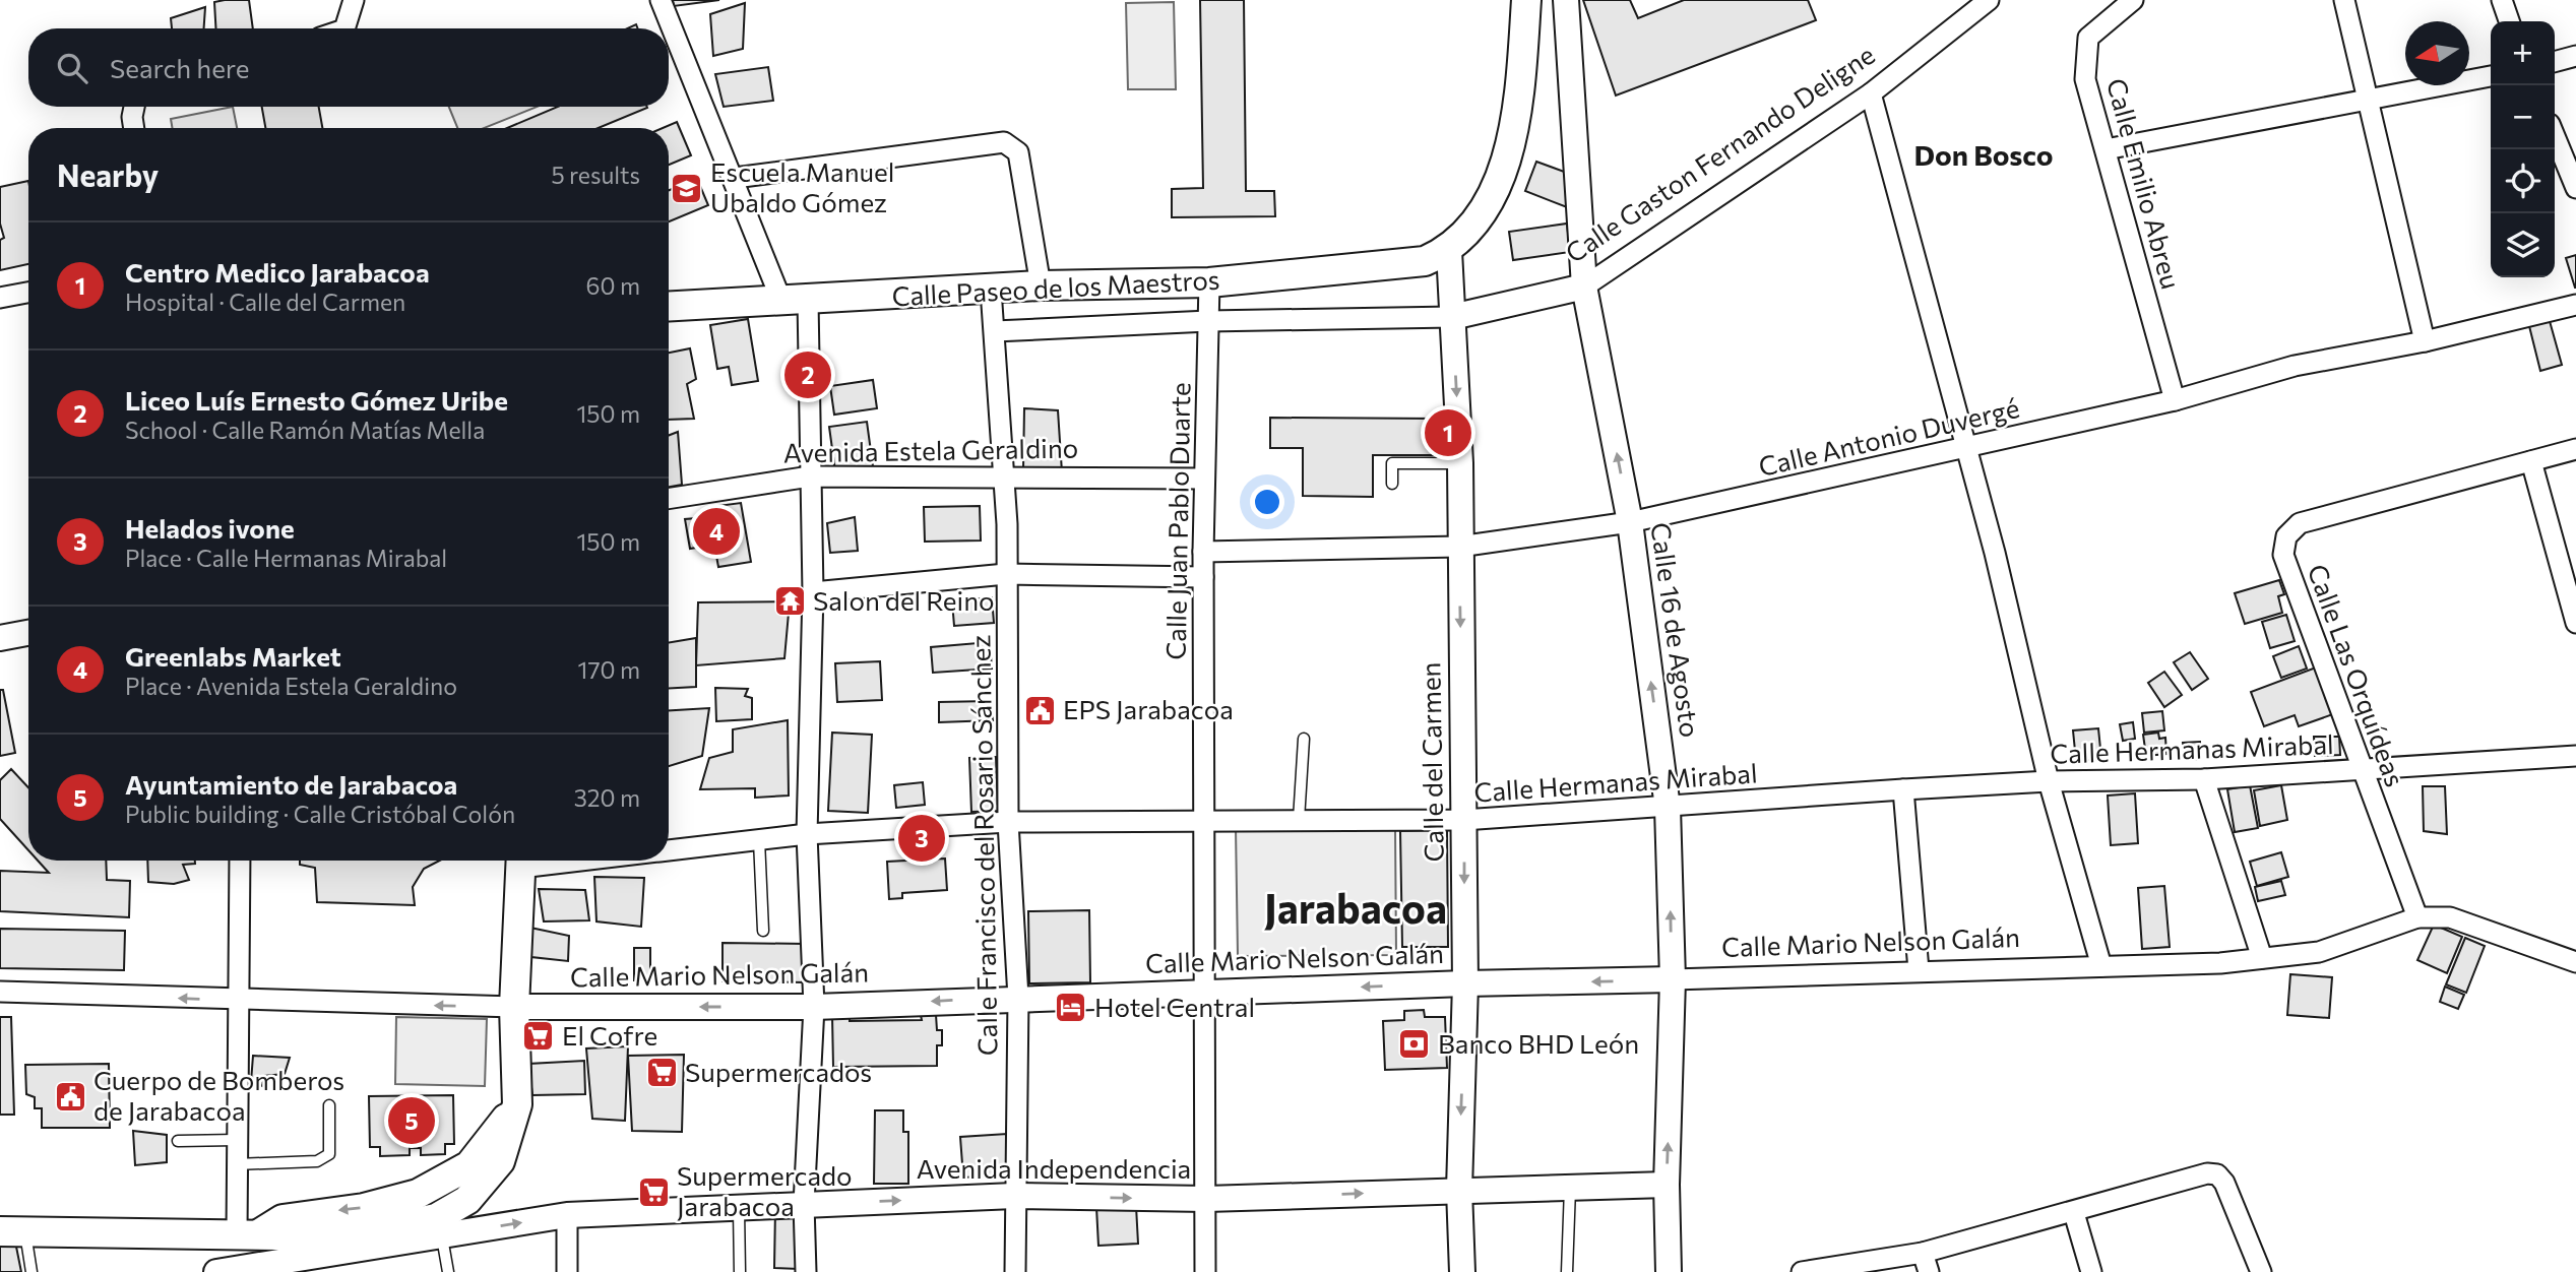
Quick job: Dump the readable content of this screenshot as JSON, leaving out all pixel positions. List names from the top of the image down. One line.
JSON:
{"streets":{"main road":["Calle Paseo de los Maestros"],"street":["Calle Gaston Fernando Deligne","Calle Emilio Abreu","Calle Antonio Duvergé","Avenida Estela Geraldino","Calle Juan Pablo Duarte","Calle 16 de Agosto","Calle Las Orquídeas","Calle Hermanas Mirabal","Calle del Carmen","Calle Francisco del Rosario Sánchez","Calle Mario Nelson Galán","Avenida Independencia"]},"crossings":[["Calle Gaston Fernando Deligne","Calle Juan Pablo Duarte"],["Calle Gaston Fernando Deligne","Calle 16 de Agosto"],["Calle Gaston Fernando Deligne","Calle del Carmen"],["Calle Gaston Fernando Deligne","Calle Francisco del Rosario Sánchez"],["Calle Emilio Abreu","Calle Antonio Duvergé"],["Calle Paseo de los Maestros","Calle Juan Pablo Duarte"],["Calle Paseo de los Maestros","Calle del Carmen"],["Calle Paseo de los Maestros","Calle Francisco del Rosario Sánchez"],["Calle Antonio Duvergé","Calle Juan Pablo Duarte"],["Calle Antonio Duvergé","Calle 16 de Agosto"],["Calle Antonio Duvergé","Calle del Carmen"],["Avenida Estela Geraldino","Calle Juan Pablo Duarte"],["Avenida Estela Geraldino","Calle Francisco del Rosario Sánchez"],["Calle Juan Pablo Duarte","Calle Hermanas Mirabal"],["Calle Juan Pablo Duarte","Calle Mario Nelson Galán"],["Calle Juan Pablo Duarte","Avenida Independencia"],["Calle 16 de Agosto","Calle Hermanas Mirabal"],["Calle 16 de Agosto","Calle Mario Nelson Galán"],["Calle 16 de Agosto","Avenida Independencia"],["Calle Las Orquídeas","Calle Hermanas Mirabal"],["Calle Las Orquídeas","Calle Mario Nelson Galán"],["Calle Hermanas Mirabal","Calle del Carmen"],["Calle Hermanas Mirabal","Calle Francisco del Rosario Sánchez"],["Calle del Carmen","Calle Mario Nelson Galán"],["Calle del Carmen","Avenida Independencia"],["Calle Francisco del Rosario Sánchez","Calle Mario Nelson Galán"],["Calle Francisco del Rosario Sánchez","Avenida Independencia"]],"one_way":["Calle 16 de Agosto","Calle del Carmen","Calle Mario Nelson Galán","Avenida Independencia"],"districts":["Don Bosco","Jarabacoa"],"places":{"school or university":["Escuela Manuel Ubaldo Gómez"],"temple":["Salon del Reino"],"public building":["EPS Jarabacoa","Cuerpo de Bomberos de Jarabacoa"],"hotel":["Hotel Central"],"supermarket":["El Cofre","Supermercados","Supermercado Jarabacoa"],"bank":["Banco BHD León"]},"north":"left","page":{"map_buttons":["+","−"],"search":"Search here","heading":["Nearby","5 results"],"list":[{"mark":"1","name":"Centro Medico Jarabacoa","note":"Hospital · Calle del Carmen","value":"60 m"},{"mark":"2","name":"Liceo Luís Ernesto Gómez Uribe","note":"School · Calle Ramón Matías Mella","value":"150 m"},{"mark":"3","name":"Helados ivone","note":"Place · Calle Hermanas Mirabal","value":"150 m"},{"mark":"4","name":"Greenlabs Market","note":"Place · Avenida Estela Geraldino","value":"170 m"},{"mark":"5","name":"Ayuntamiento de Jarabacoa","note":"Public building · Calle Cristóbal Colón","value":"320 m"}],"pins":["2","1","4","3","5"]}}
